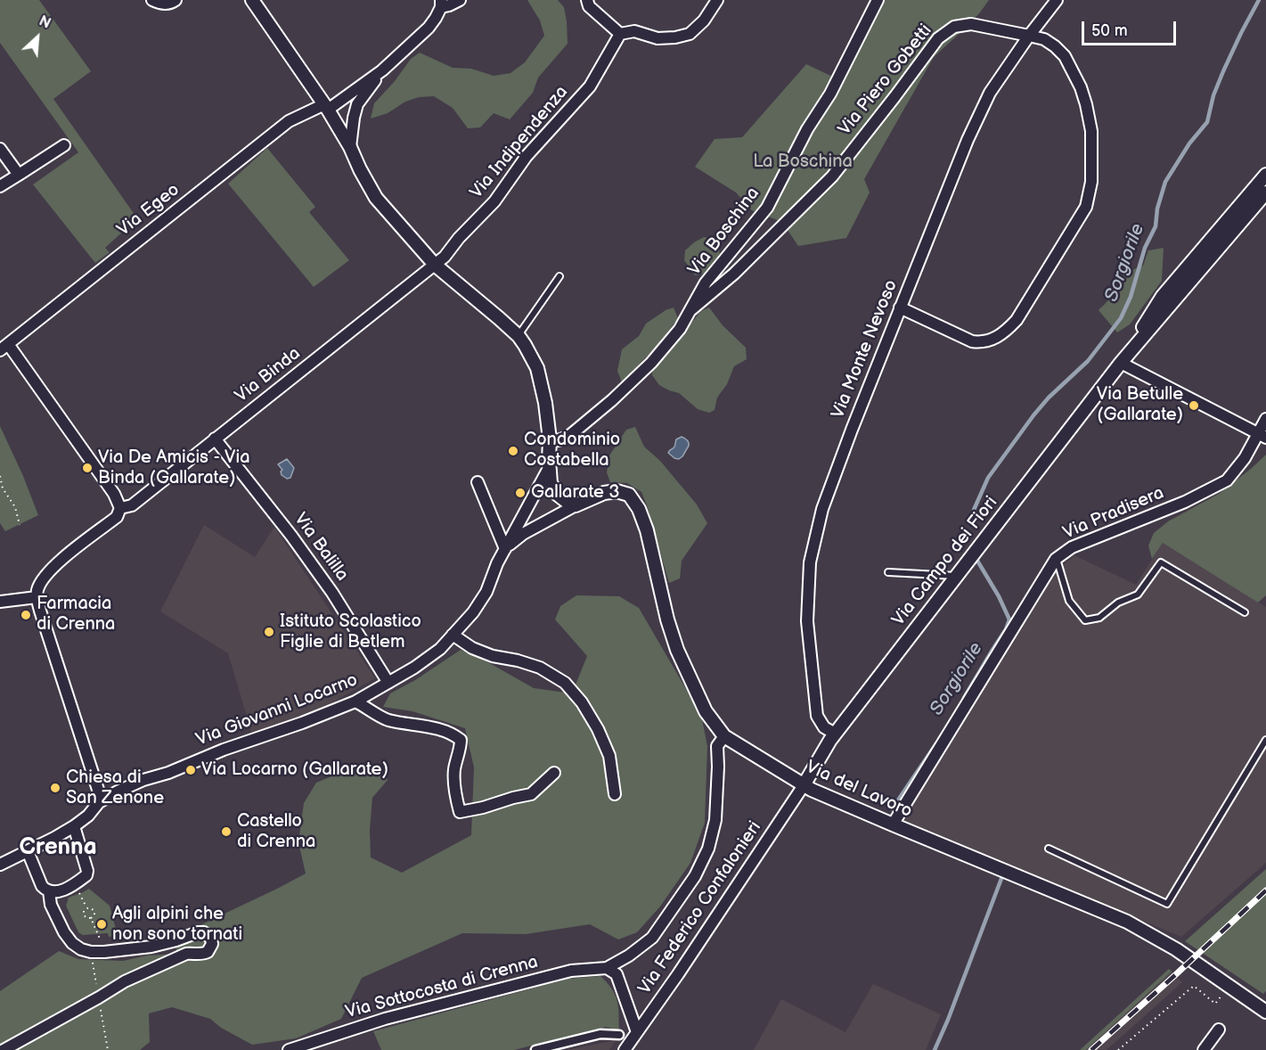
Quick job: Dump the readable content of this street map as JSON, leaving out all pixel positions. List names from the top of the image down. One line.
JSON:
{"streets":{"street":["Via Piero Gobetti","Via Indipendenza","Via Egeo","Via Boschina","Via Monte Nevoso","Via Binda","Via Pradisera","Via Balilla","Via Campo dei Fiori","Via Giovanni Locarno","Via del Lavoro","Via Federico Confalonieri","Via Sottocosta di Crenna"]},"crossings":[["Via Piero Gobetti","Via Boschina"],["Via Piero Gobetti","Via Monte Nevoso"],["Via Indipendenza","Via Binda"],["Via Monte Nevoso","Via Campo dei Fiori"],["Via Binda","Via Balilla"],["Via Pradisera","Via del Lavoro"],["Via Balilla","Via Giovanni Locarno"],["Via Campo dei Fiori","Via del Lavoro"],["Via Campo dei Fiori","Via Federico Confalonieri"],["Via del Lavoro","Via Federico Confalonieri"],["Via del Lavoro","Via Sottocosta di Crenna"]],"districts":["Crenna"],"water":["Sorgiorile"],"parks":["La Boschina"],"places":["Via Betulle (Gallarate)","Condominio Costabella","Via De Amicis - Via Binda (Gallarate)","Gallarate 3","Farmacia di Crenna","Istituto Scolastico Figlie di Betlem","Via Locarno (Gallarate)","Chiesa di San Zenone","Castello di Crenna","Agli alpini che non sono tornati"],"scale_bar":"50 m","north":"top right"}
